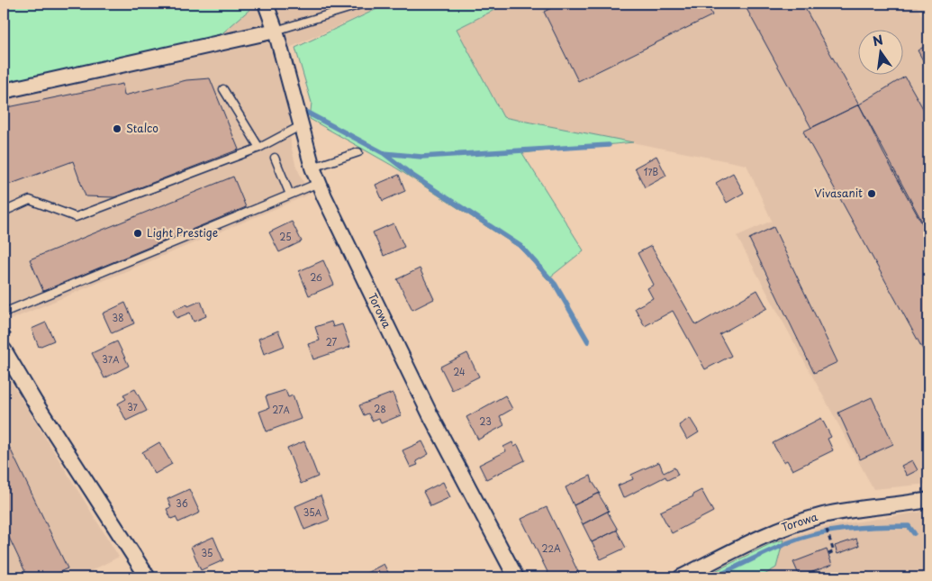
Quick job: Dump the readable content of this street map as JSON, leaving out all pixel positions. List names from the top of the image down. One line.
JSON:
{"streets":{"street":["Torowa"]},"places":["Stalco","Vivasanit","Light Prestige"],"house_numbers":["17B","25","26","38","27","37A","24","37","28","27A","23","36","35A","22A","35"],"north":"top"}
